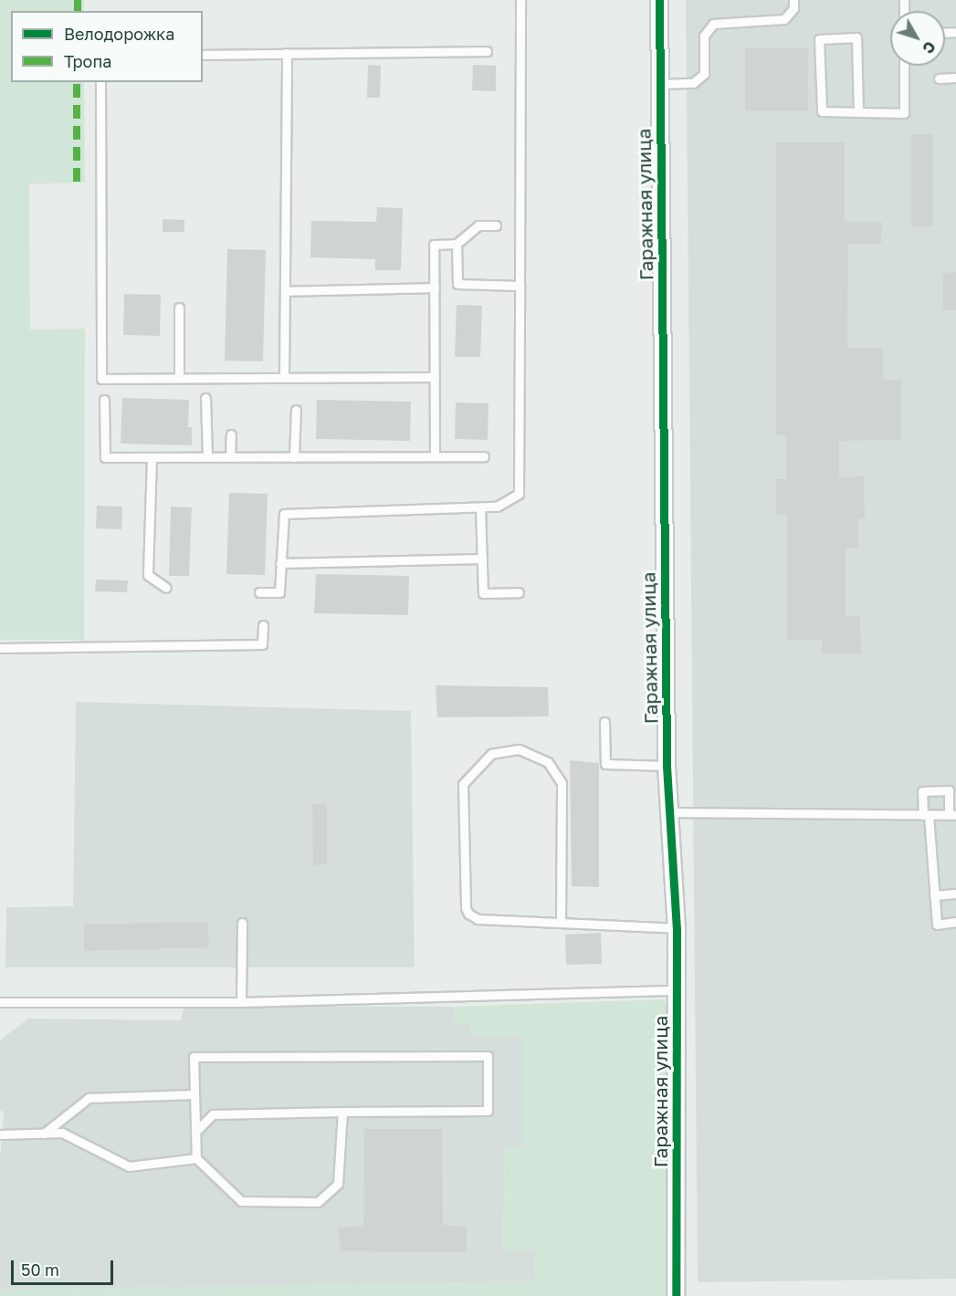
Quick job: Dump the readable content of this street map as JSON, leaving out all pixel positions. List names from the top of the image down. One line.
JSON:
{"streets":{"street":["Гаражная улица"]},"legend":["Велодорожка","Тропа"],"scale_bar":"50 m","north":"bottom right"}
